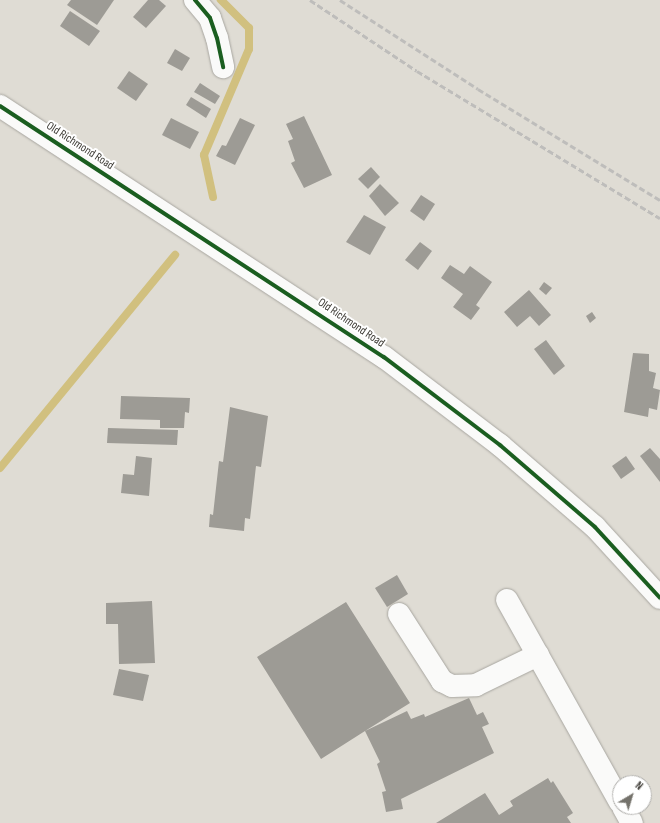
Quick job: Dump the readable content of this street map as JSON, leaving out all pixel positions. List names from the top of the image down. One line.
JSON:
{"streets":{"street":["Old Richmond Road"]},"north":"top right"}
